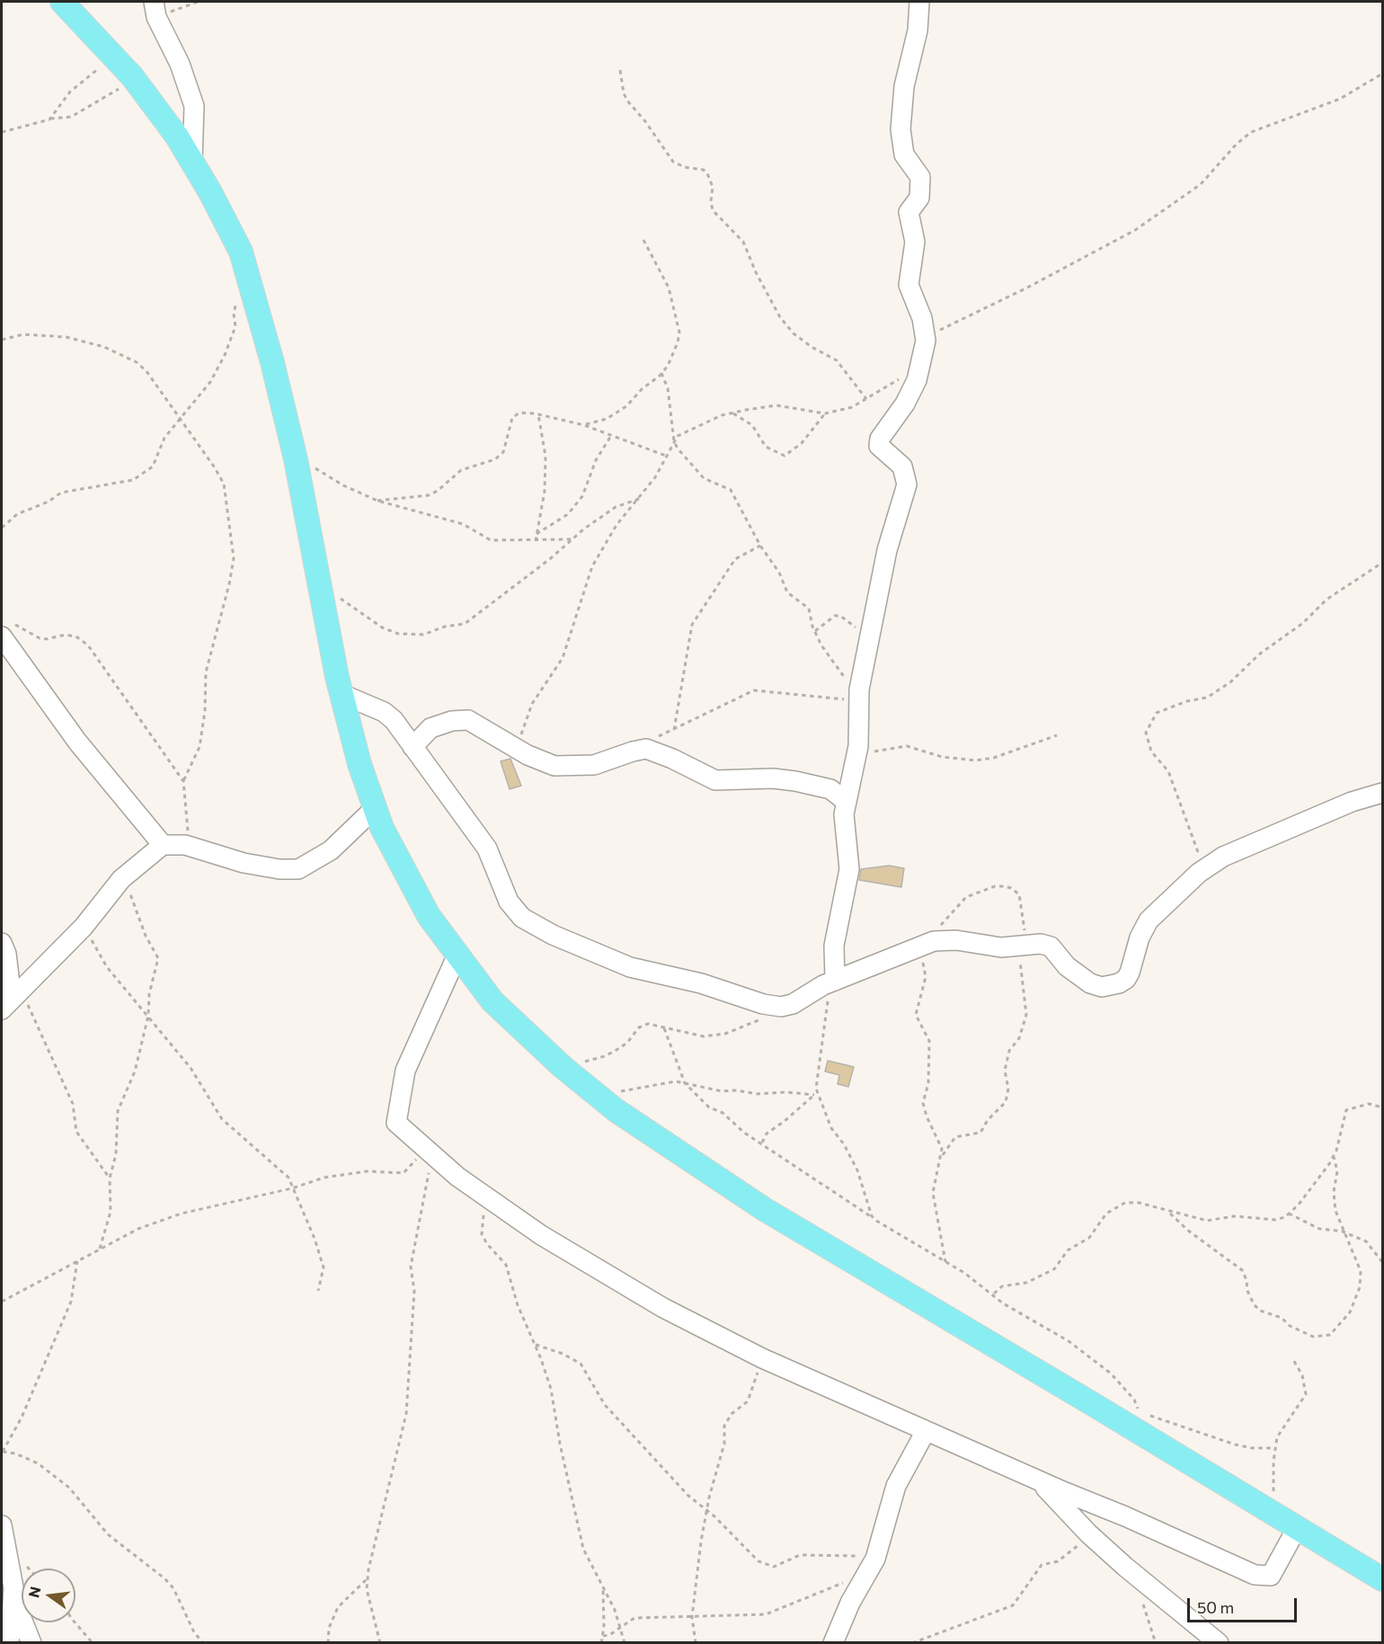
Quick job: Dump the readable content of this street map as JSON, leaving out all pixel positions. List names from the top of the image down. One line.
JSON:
{"scale_bar":"50 m","north":"left"}
